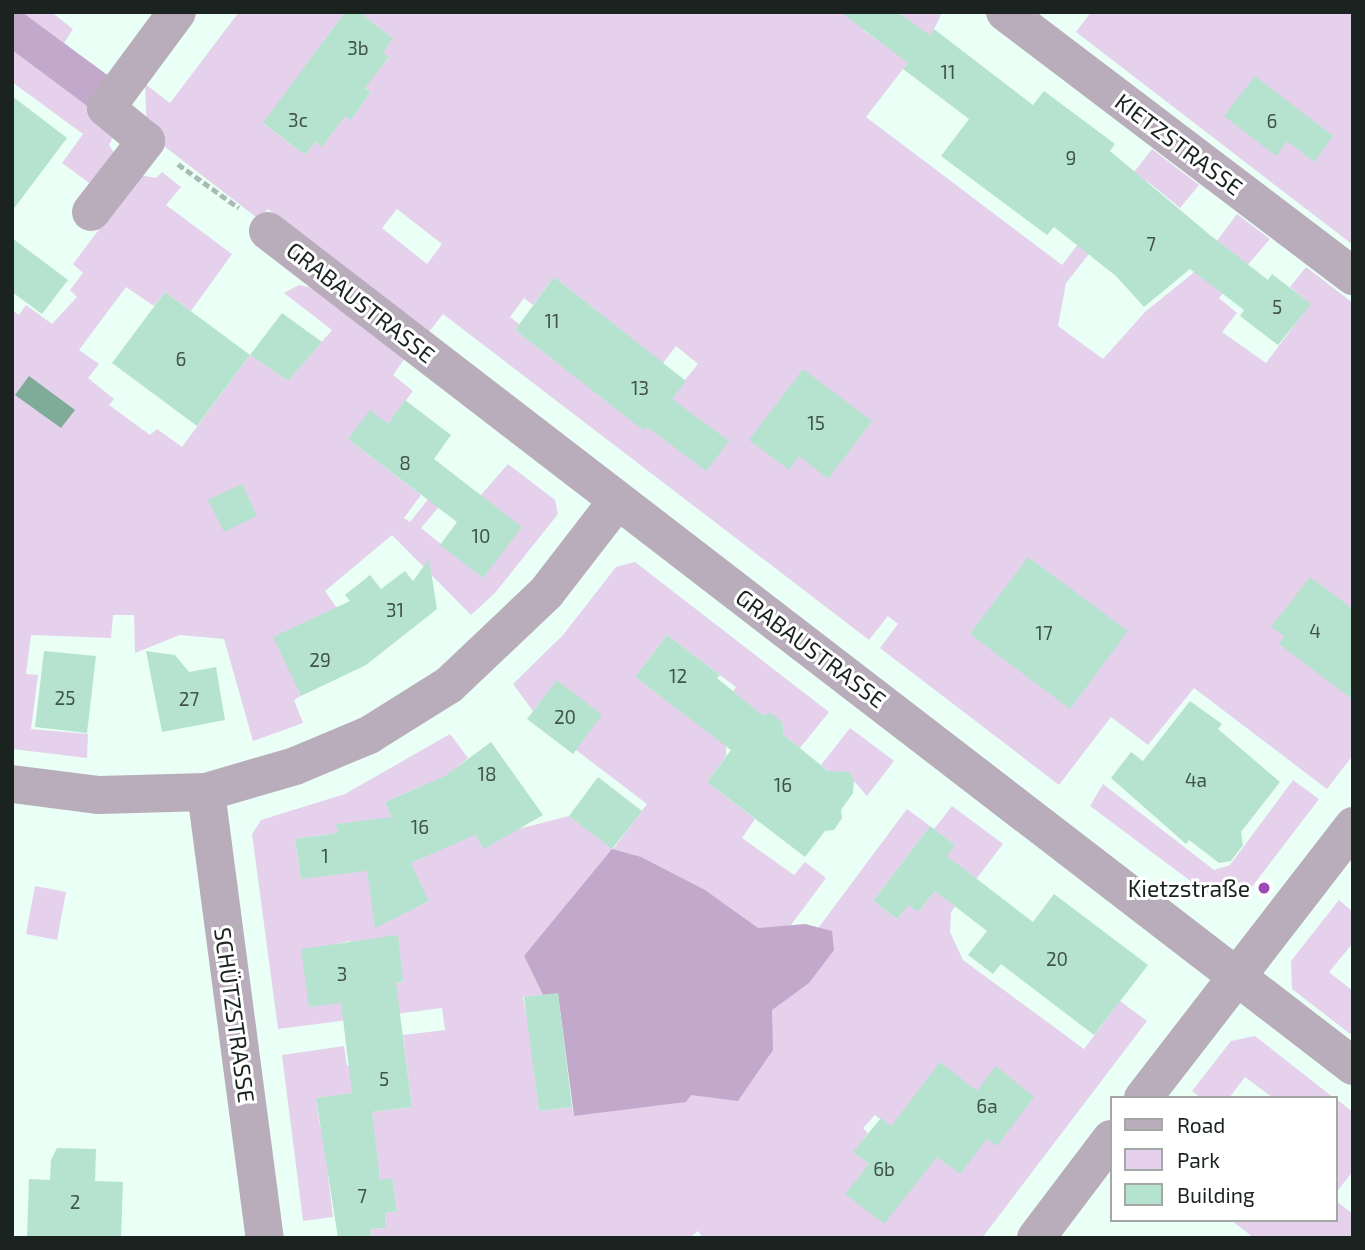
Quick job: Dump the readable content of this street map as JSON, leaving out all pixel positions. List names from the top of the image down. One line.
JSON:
{"streets":{"street":["KIETZSTRASSE","GRABAUSTRASSE","SCHÜTZSTRASSE"]},"places":["Kietzstraße"],"house_numbers":["3b","11","3c","6","9","7","5","11","6","13","15","8","10","31","4","17","29","12","25","27","20","18","4a","16","16","1","20","3","5","6a","6b","7","2"],"legend":["Road","Park","Building"]}
